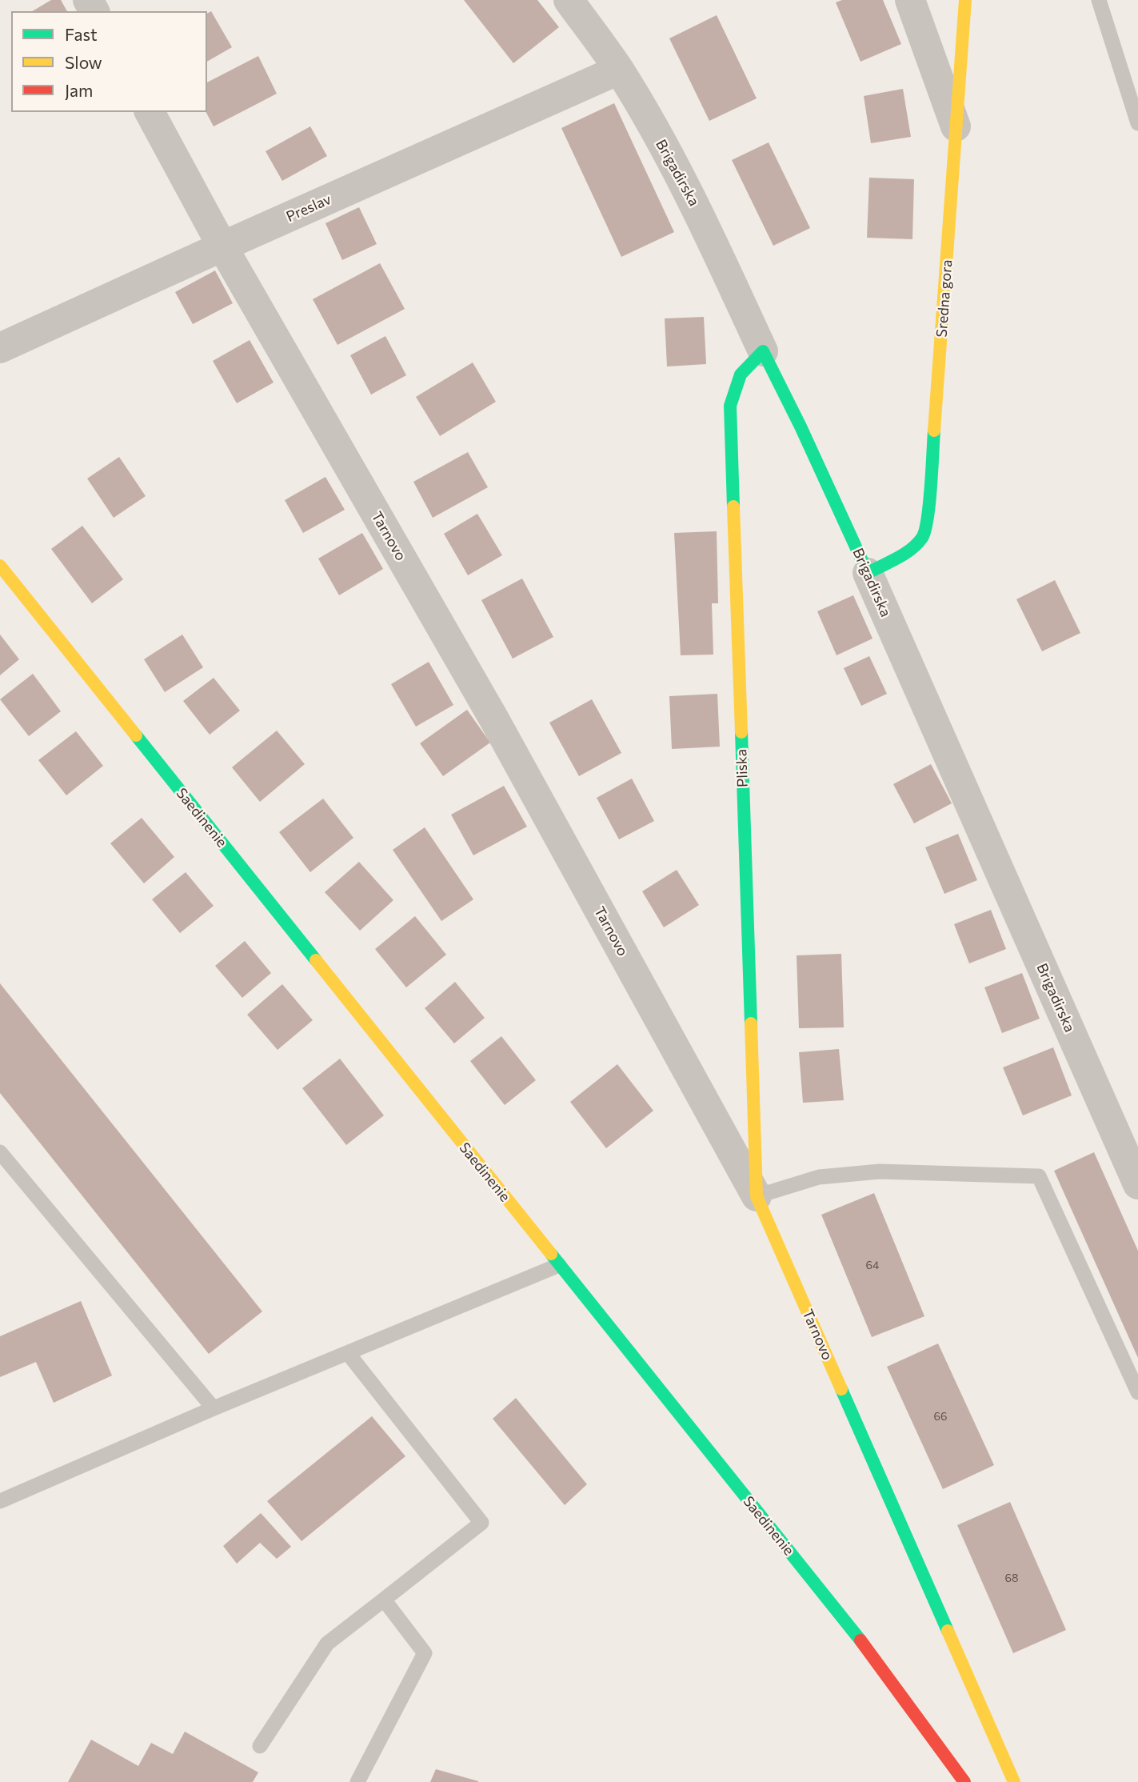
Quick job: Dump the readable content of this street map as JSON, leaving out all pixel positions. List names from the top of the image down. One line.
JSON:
{"streets":{"street":["Brigadirska","Preslav","Sredna gora","Tarnovo","Pliska","Saedinenie"]},"crossings":[["Brigadirska","Preslav"],["Brigadirska","Sredna gora"],["Brigadirska","Pliska"],["Preslav","Tarnovo"],["Tarnovo","Pliska"]],"house_numbers":["64","66","68"],"legend":["Fast","Slow","Jam"]}
